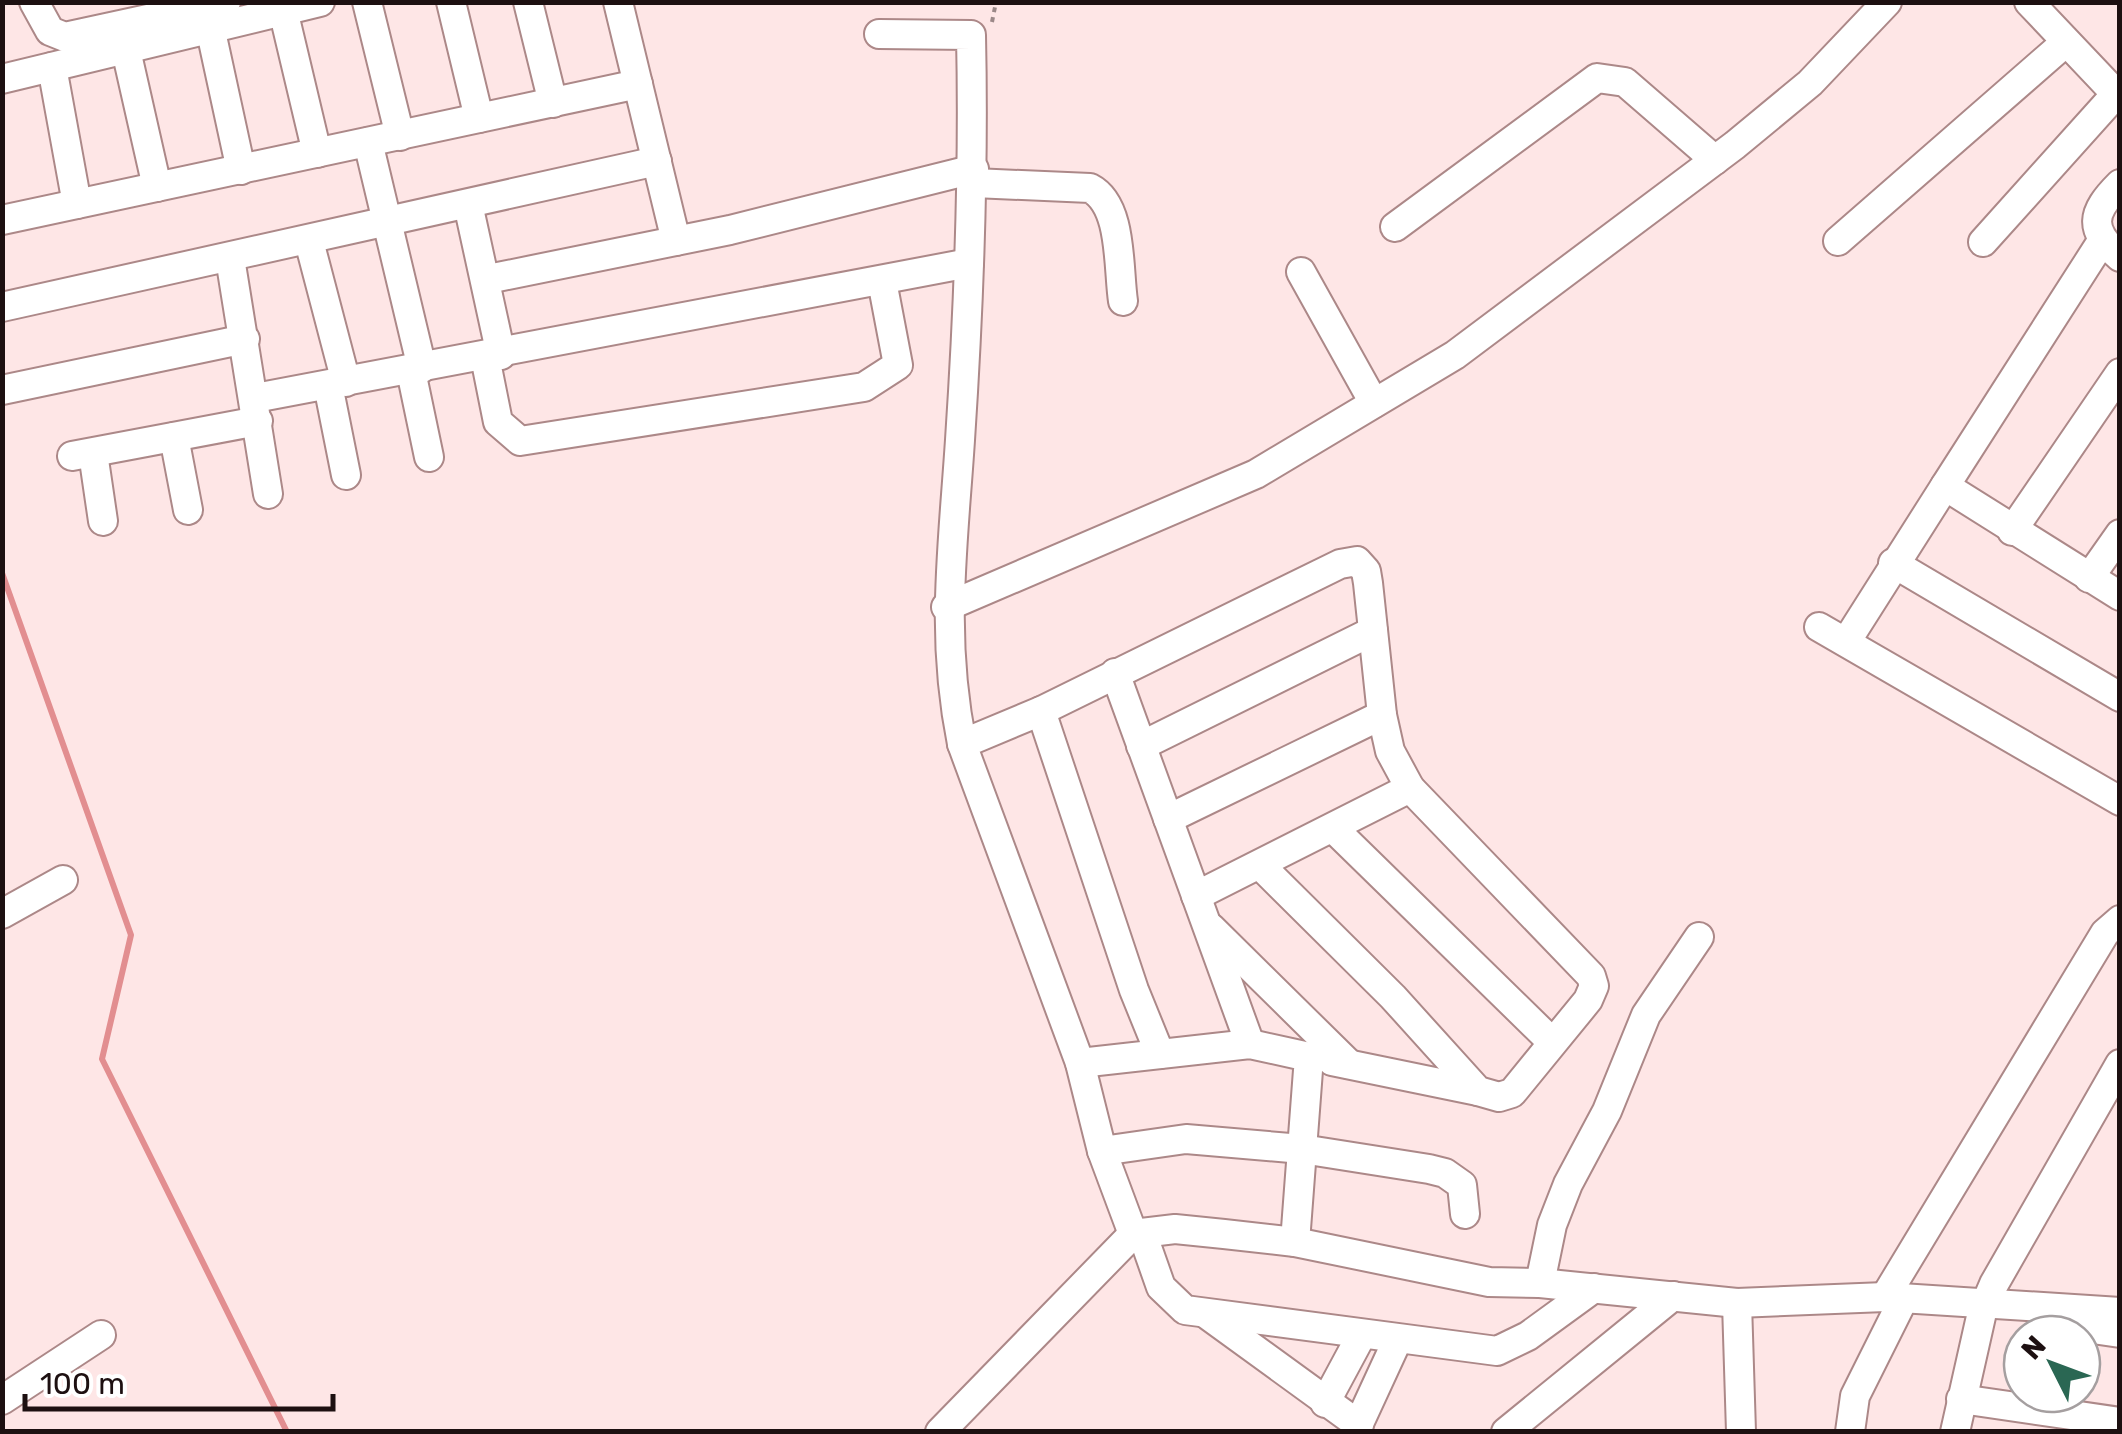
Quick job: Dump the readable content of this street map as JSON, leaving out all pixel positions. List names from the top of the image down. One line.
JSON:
{"scale_bar":"100 m","north":"top left"}
